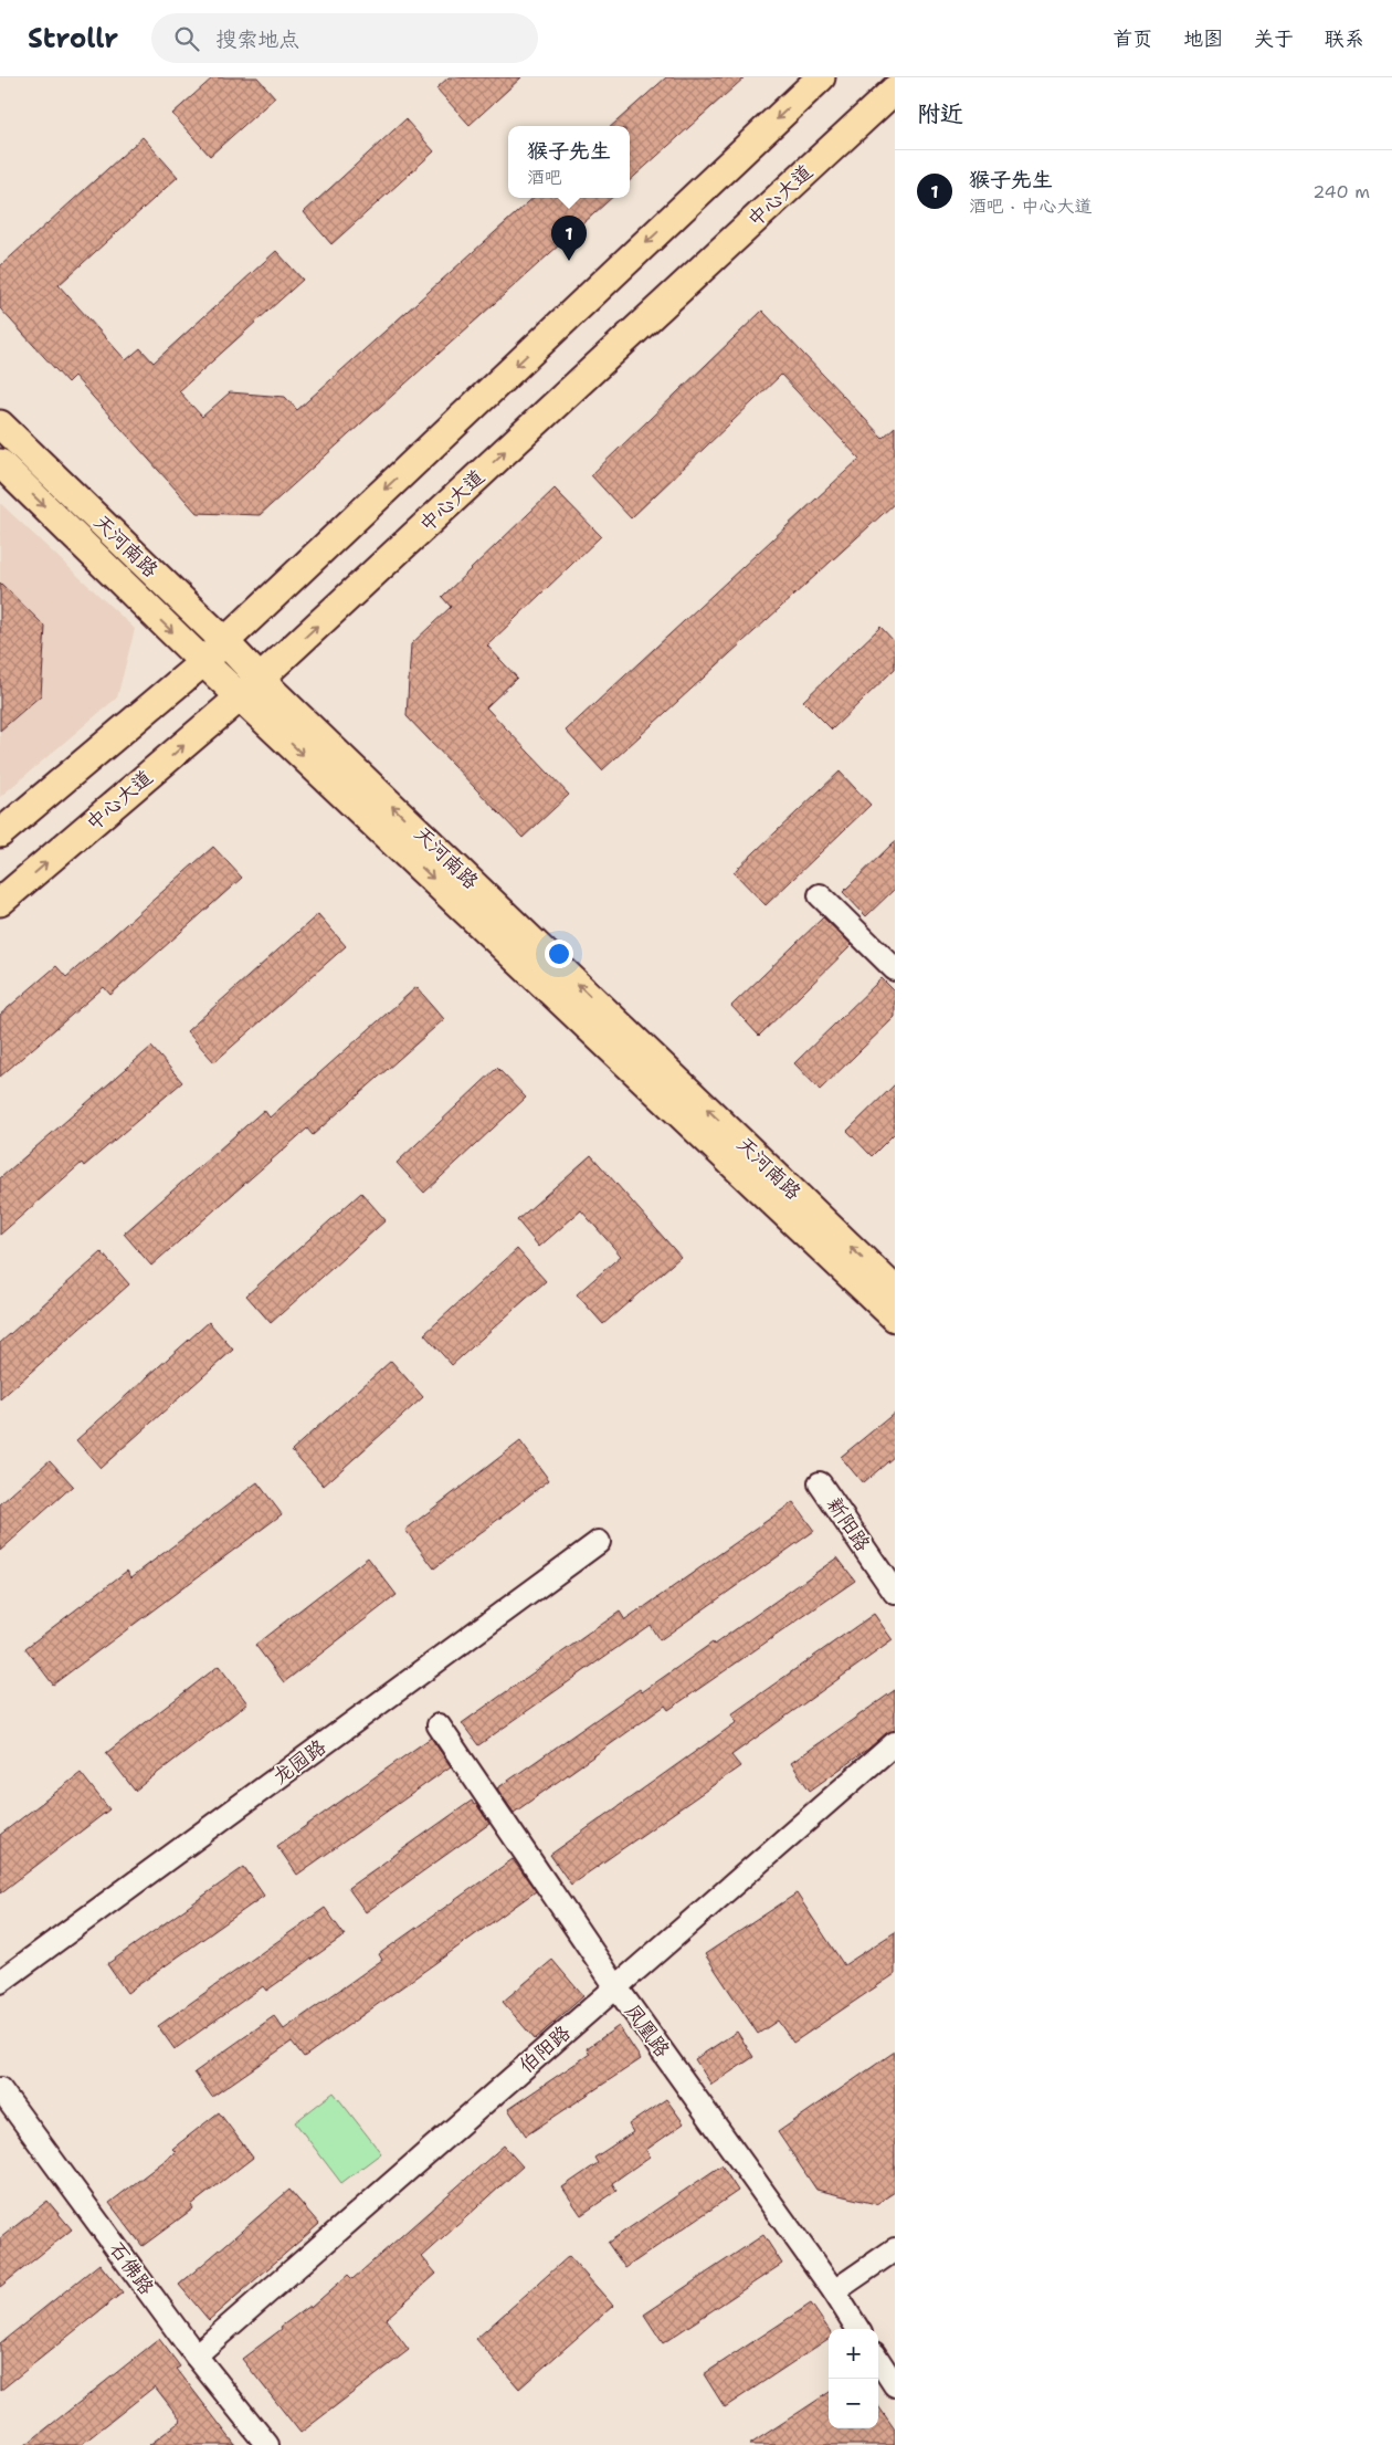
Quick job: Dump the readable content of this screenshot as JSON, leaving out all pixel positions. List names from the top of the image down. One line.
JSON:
{"streets":{"main road":["中心大道","天河南路"],"street":["新阳路","龙园路","凤凰路","伯阳路","石佛路"]},"crossings":[["中心大道","天河南路"],["凤凰路","伯阳路"],["伯阳路","石佛路"]],"page":{"header":"Strollr","search":"搜索地点","nav":["首页","地图","关于","联系"],"heading":"附近","popup":["猴子先生","酒吧"],"list":[{"mark":"1","name":"猴子先生","note":"酒吧 · 中心大道","value":"240 m"}],"pins":"1","map_buttons":["+","−"]}}
